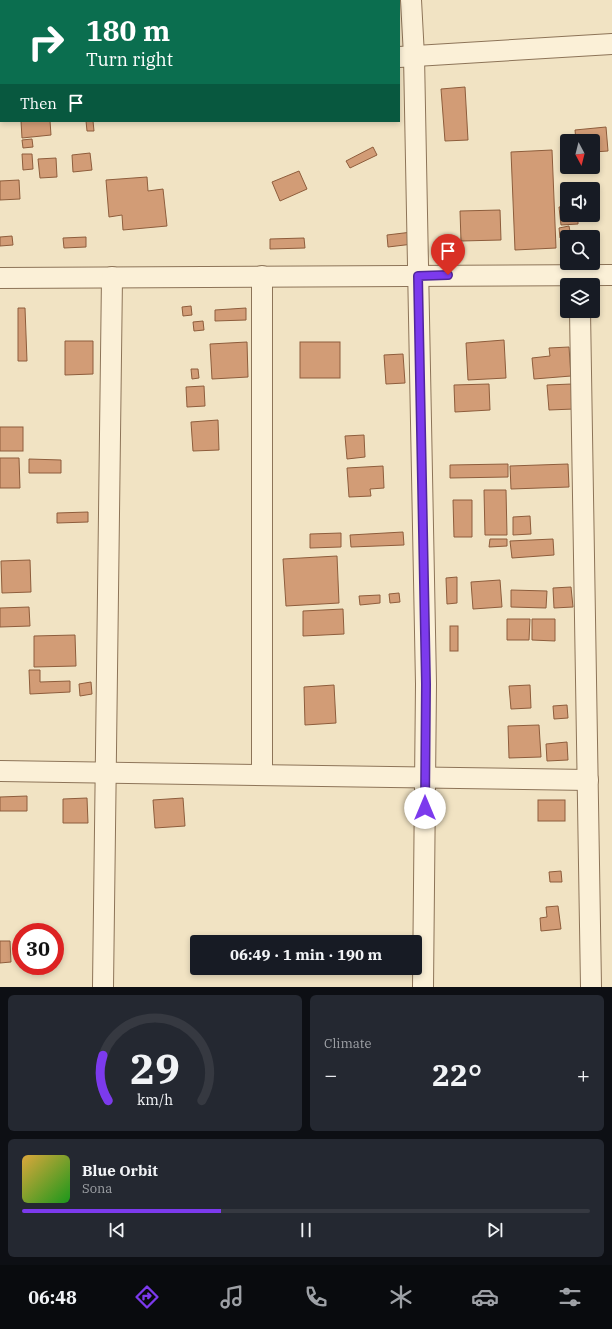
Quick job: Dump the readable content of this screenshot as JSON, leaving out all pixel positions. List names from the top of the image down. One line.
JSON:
{"north":"bottom","page":{"turn":["180 m","Turn right"],"then":"Then","limit":"30","trip":"06:49 · 1 min · 190 m","tile":"Climate","heat":["−","22°","+"],"song":["Blue Orbit","Sona"],"tabs":"06:48","gauge":["29","km/h"]}}
